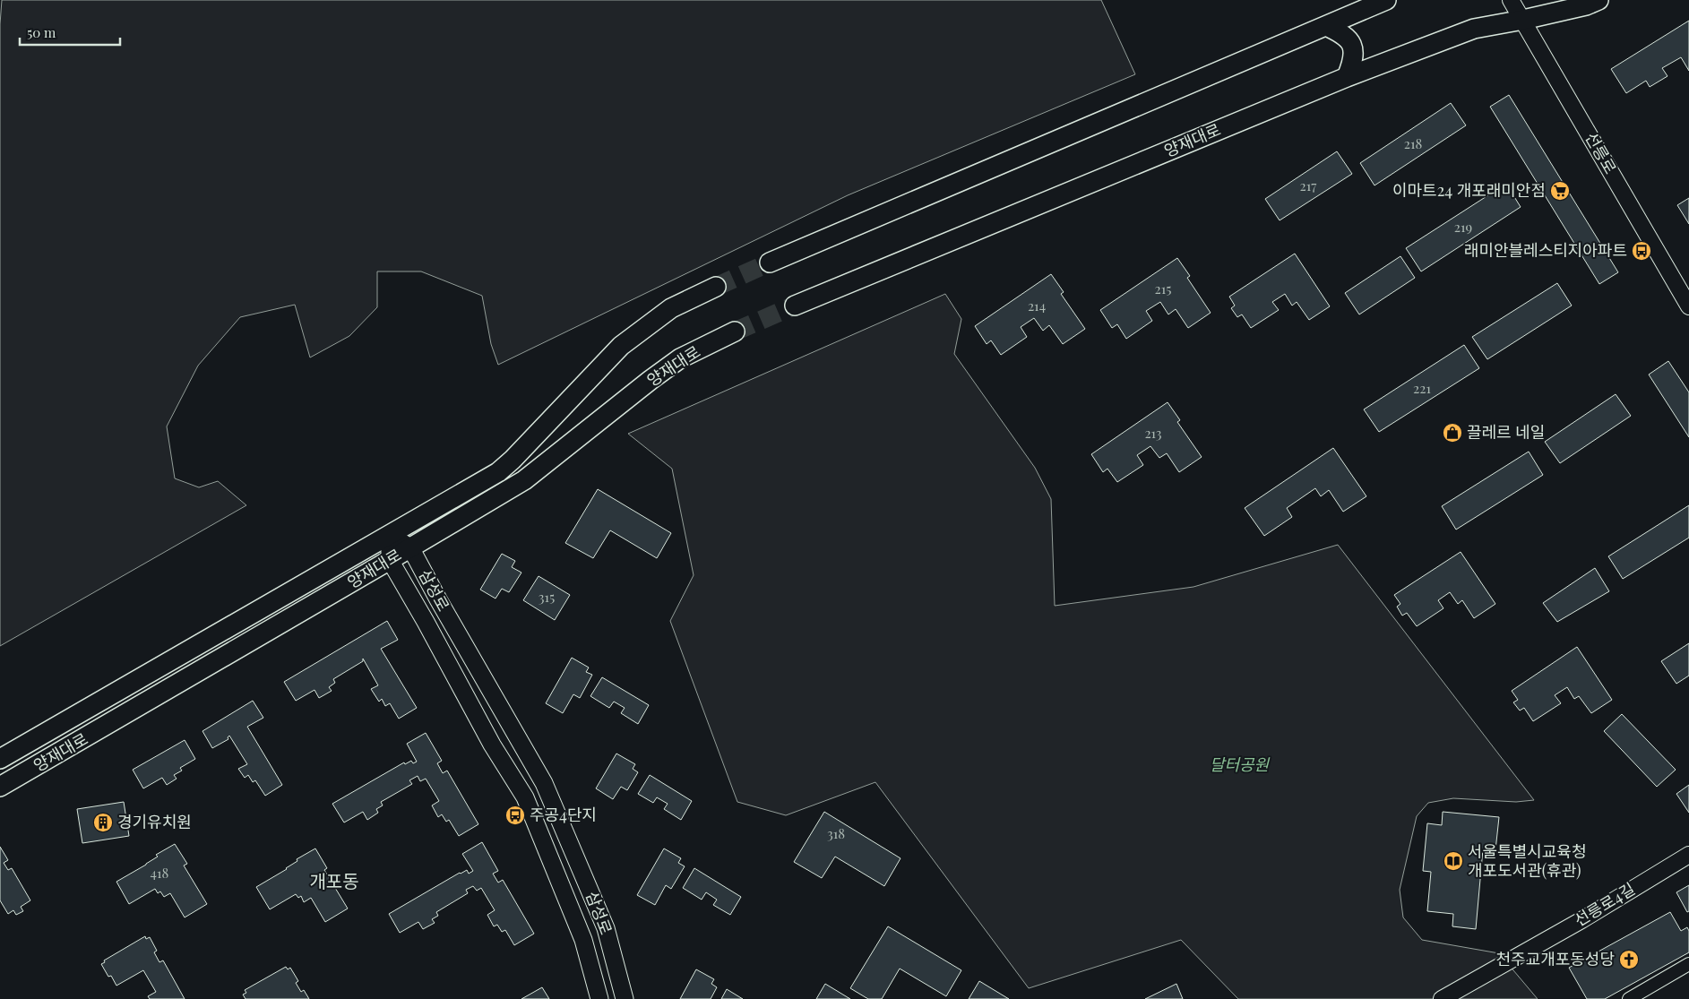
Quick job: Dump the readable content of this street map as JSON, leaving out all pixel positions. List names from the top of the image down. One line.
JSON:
{"streets":{"main road":["양재대로","삼성로"],"street":["선릉로","선릉로4길"]},"crossings":[["양재대로","선릉로"],["양재대로","삼성로"]],"districts":["개포동"],"parks":["달터공원"],"places":{"supermarket":["이마트24 개포래미안점"],"bus stop":["래미안블레스티지아파트","주공4단지"],"shop":["끌레르 네일"],"building":["경기유치원"],"library":["서울특별시교육청 개포도서관(휴관)"],"church":["천주교개포동성당"]},"house_numbers":["218","217","219","215","214","221","213","315","318","418"],"scale_bar":"50 m"}
